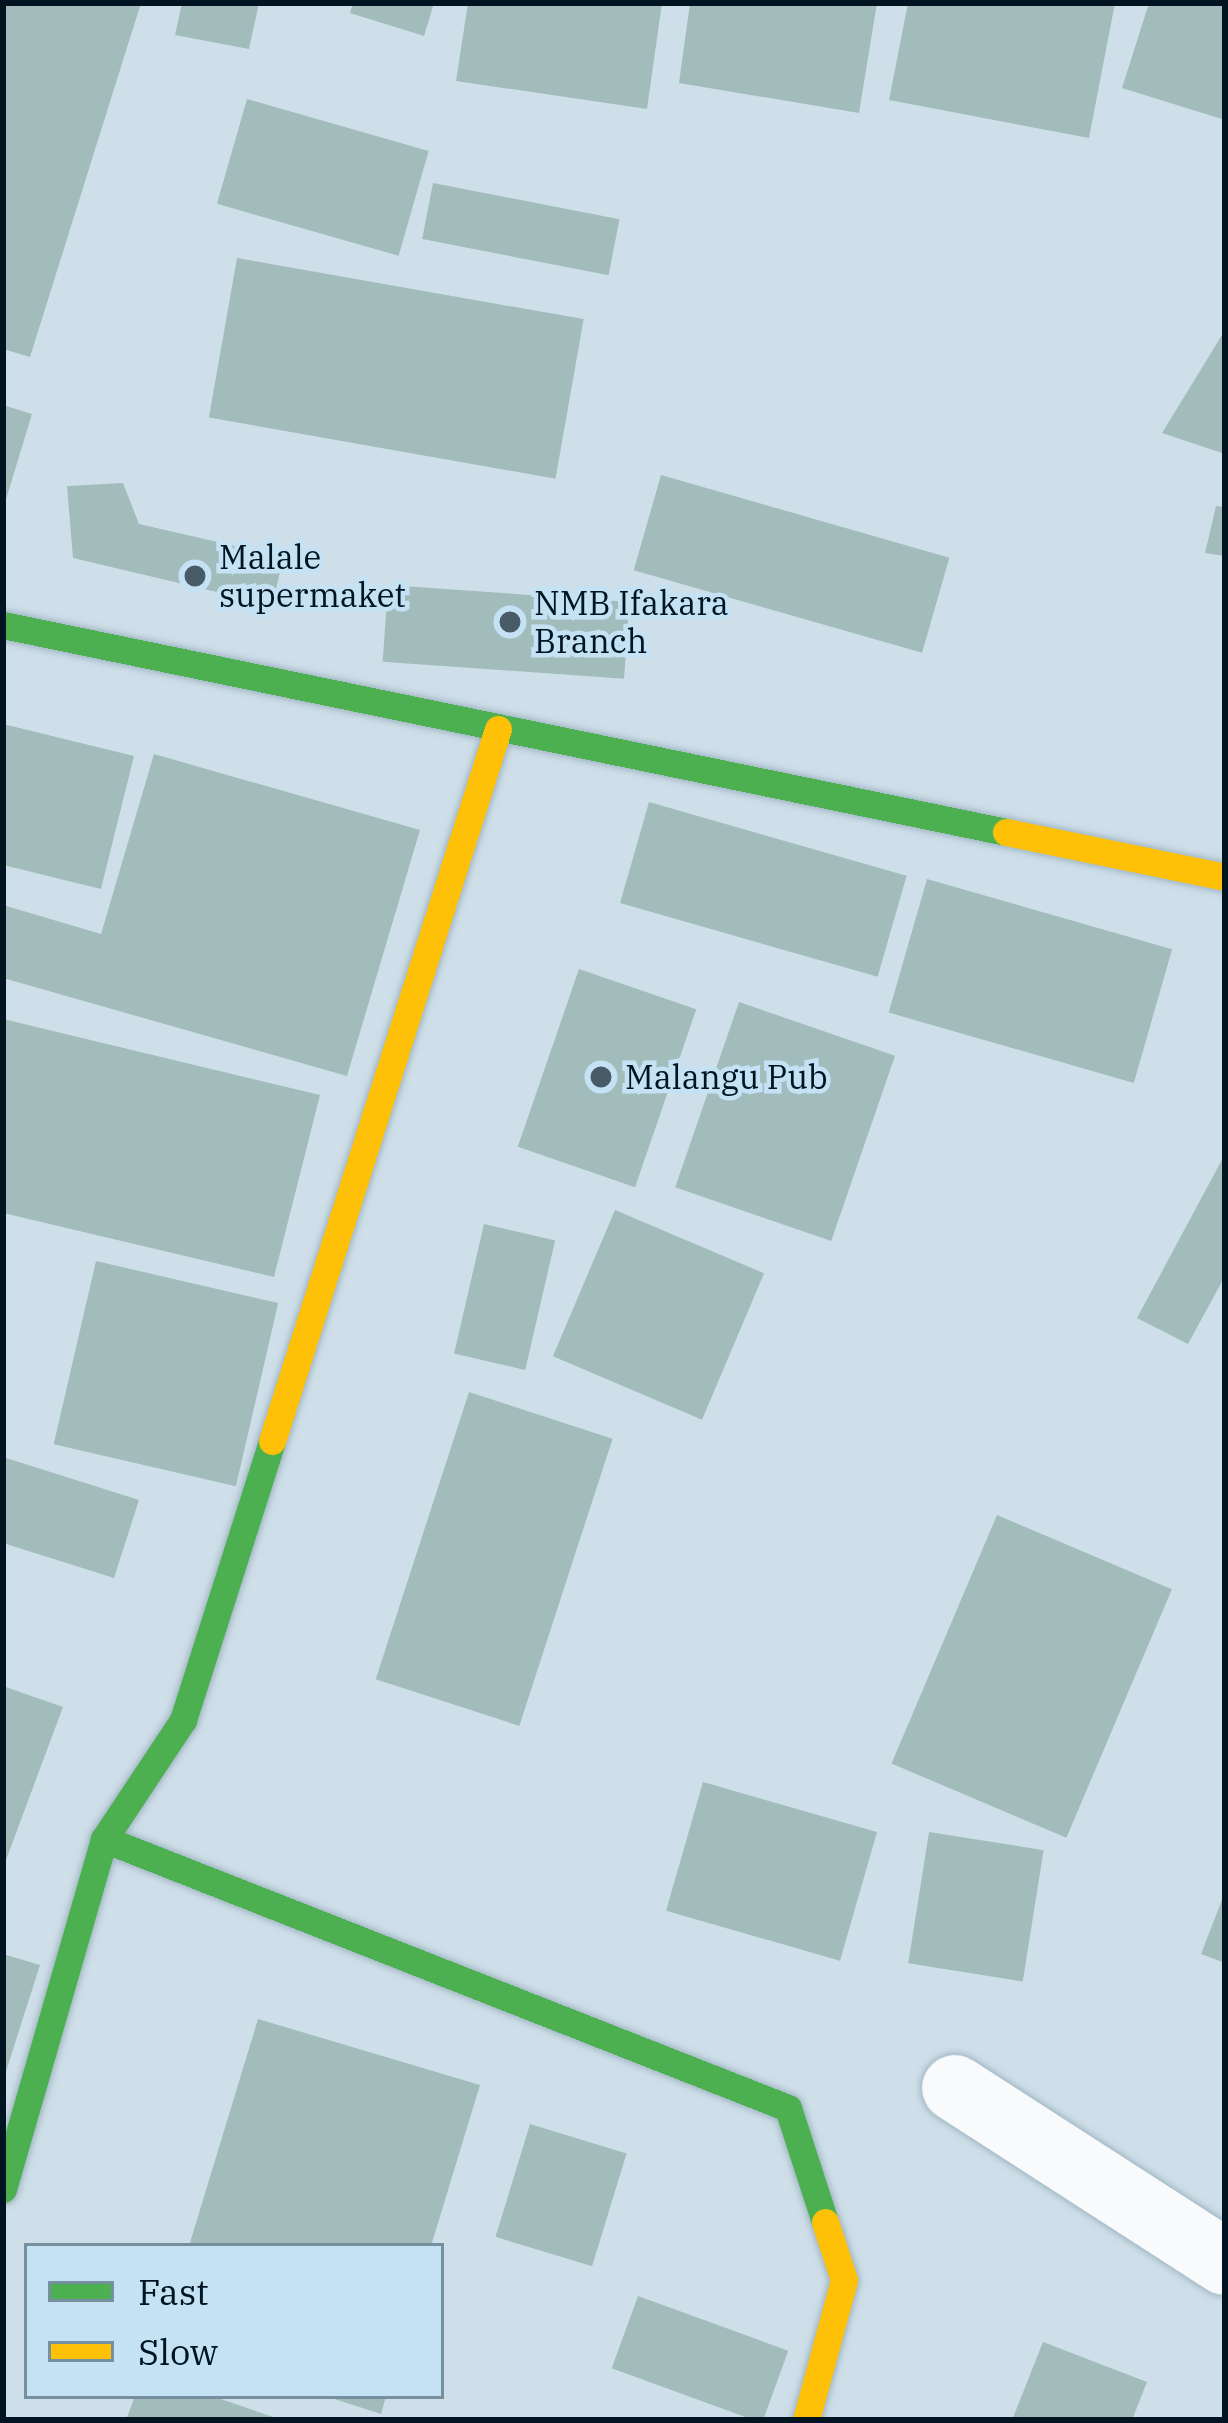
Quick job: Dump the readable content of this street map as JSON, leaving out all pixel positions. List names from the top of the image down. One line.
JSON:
{"places":["Malale supermaket","NMB Ifakara Branch","Malangu Pub"],"legend":["Fast","Slow"]}
